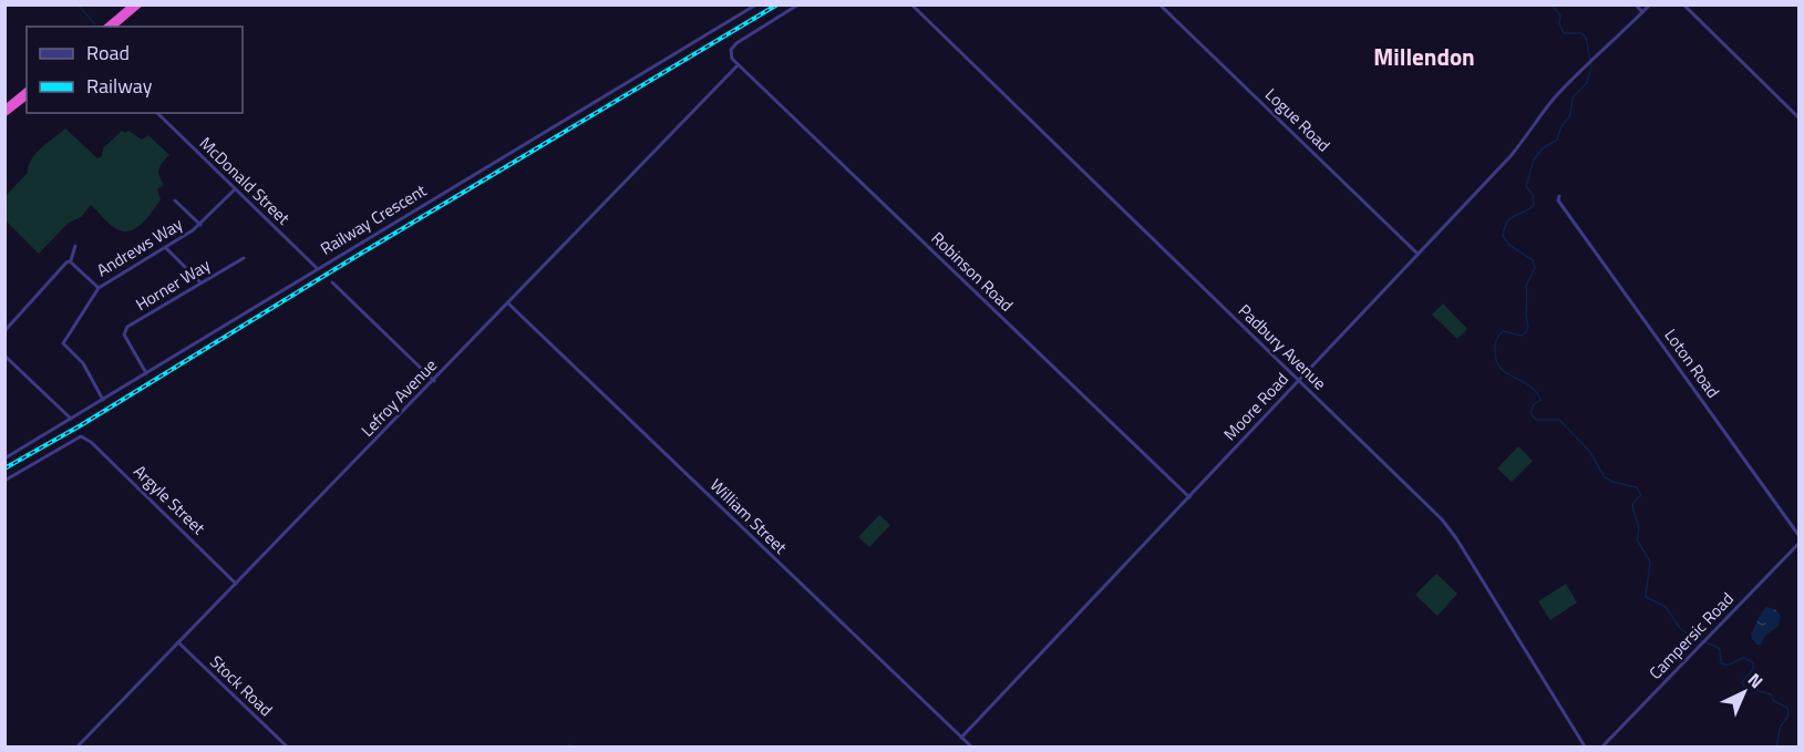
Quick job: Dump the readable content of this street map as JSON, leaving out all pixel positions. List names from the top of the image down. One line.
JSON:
{"streets":{"street":["Logue Road","McDonald Street","Railway Crescent","Andrews Way","Robinson Road","Horner Way","Padbury Avenue","Loton Road","Lefroy Avenue","Moore Road","Argyle Street","William Street","Campersic Road","Stock Road"]},"crossings":[["Logue Road","Moore Road"],["McDonald Street","Railway Crescent"],["McDonald Street","Andrews Way"],["Railway Crescent","Andrews Way"],["Railway Crescent","Horner Way"],["Robinson Road","Lefroy Avenue"],["Robinson Road","Moore Road"],["Padbury Avenue","Moore Road"],["Lefroy Avenue","Argyle Street"],["Lefroy Avenue","William Street"],["Lefroy Avenue","Stock Road"],["Moore Road","William Street"]],"districts":["Millendon"],"legend":["Road","Railway"],"north":"top right"}
